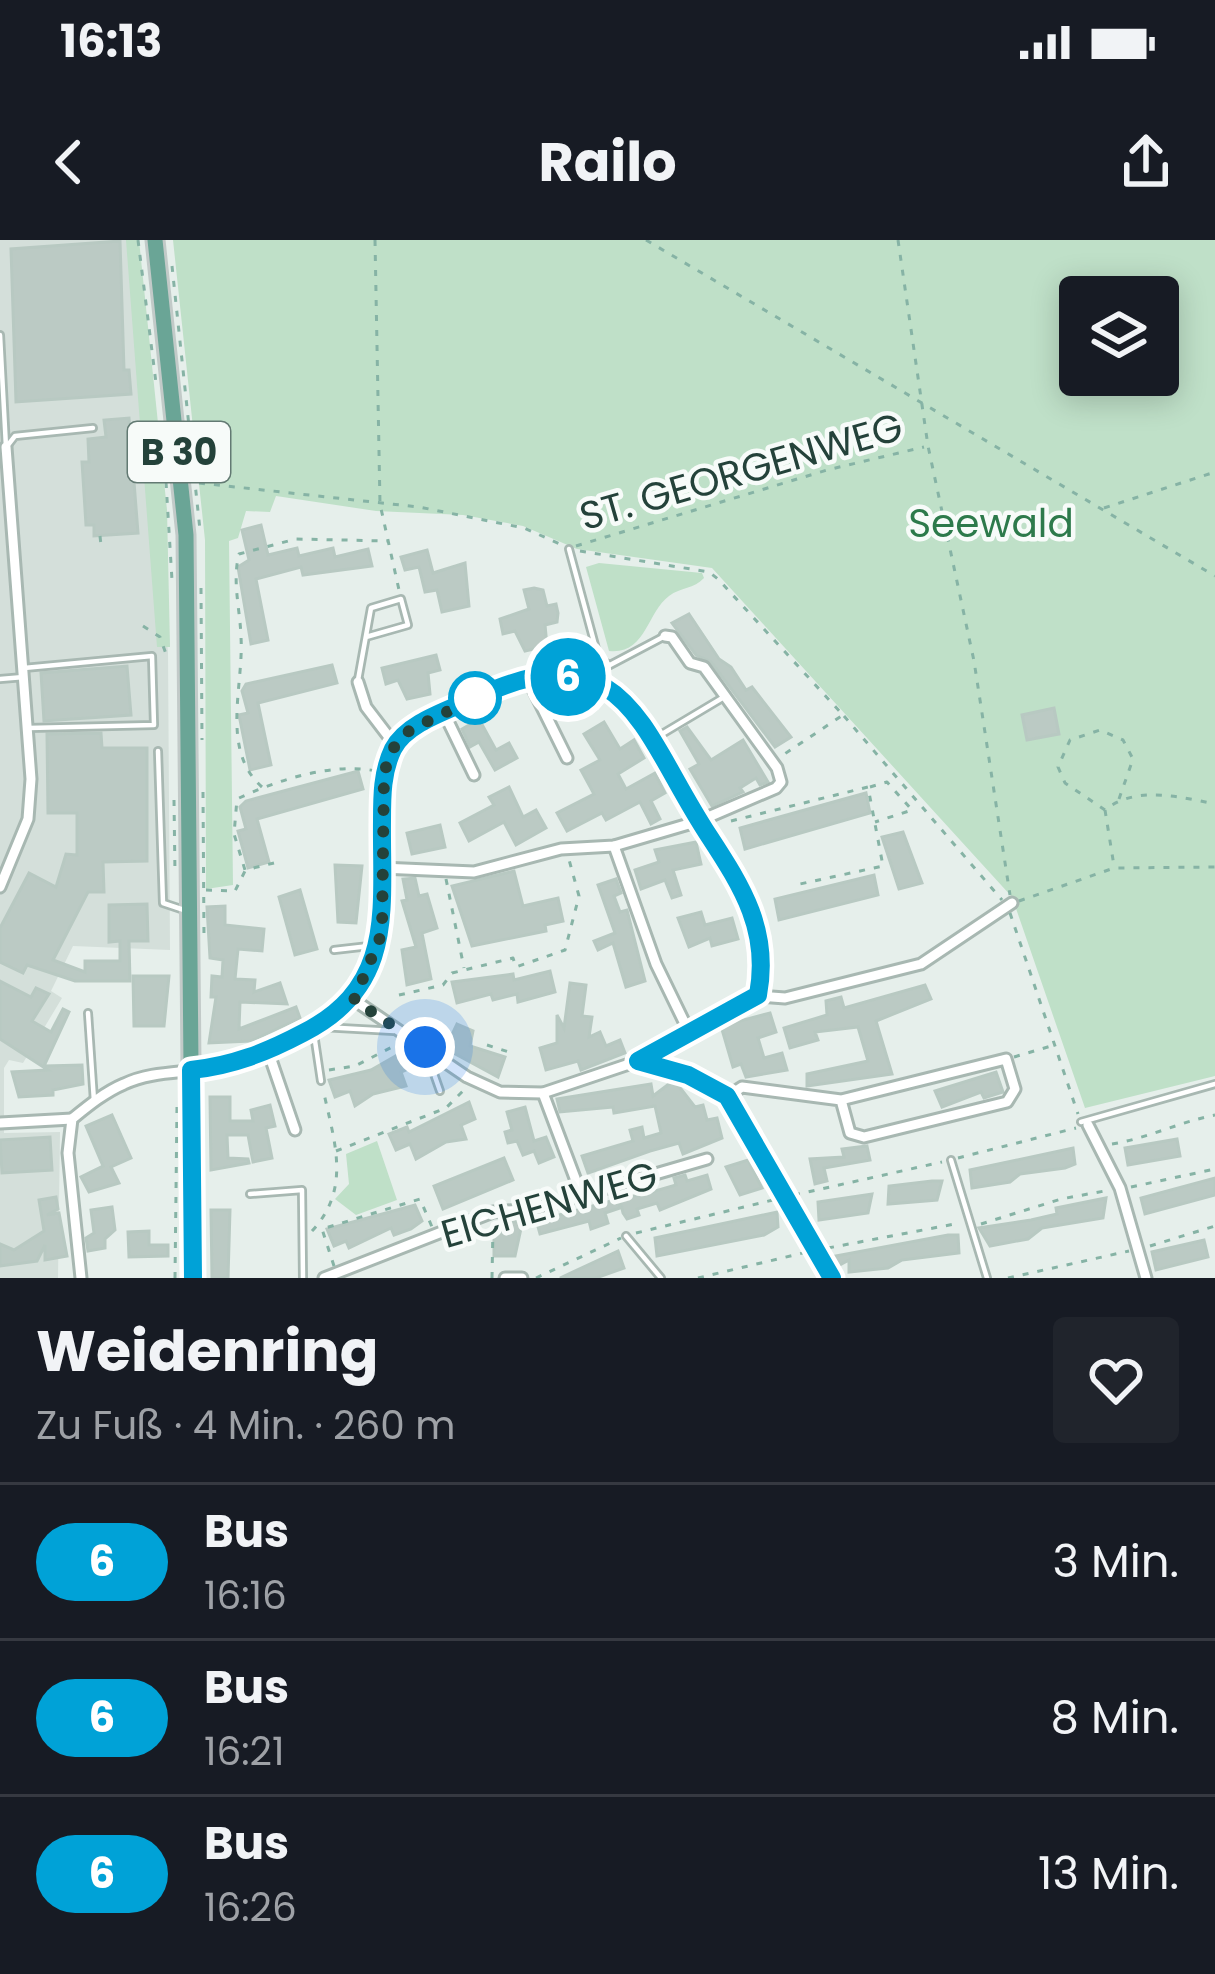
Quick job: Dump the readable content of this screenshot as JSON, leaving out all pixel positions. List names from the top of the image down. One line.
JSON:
{"streets":{"main road":["B 30"],"street":["EICHENWEG"],"path":["ST. GEORGENWEG"]},"parks":["Seewald"],"lines":["bus line 6"],"page":{"status":"16:13","header":"Railo","on_map":"6","heading":["Weidenring","Zu Fuß · 4 Min. · 260 m"],"list":[{"mark":"6","name":"Bus","note":"16:16","value":"3 Min."},{"mark":"6","name":"Bus","note":"16:21","value":"8 Min."},{"mark":"6","name":"Bus","note":"16:26","value":"13 Min."}]}}
